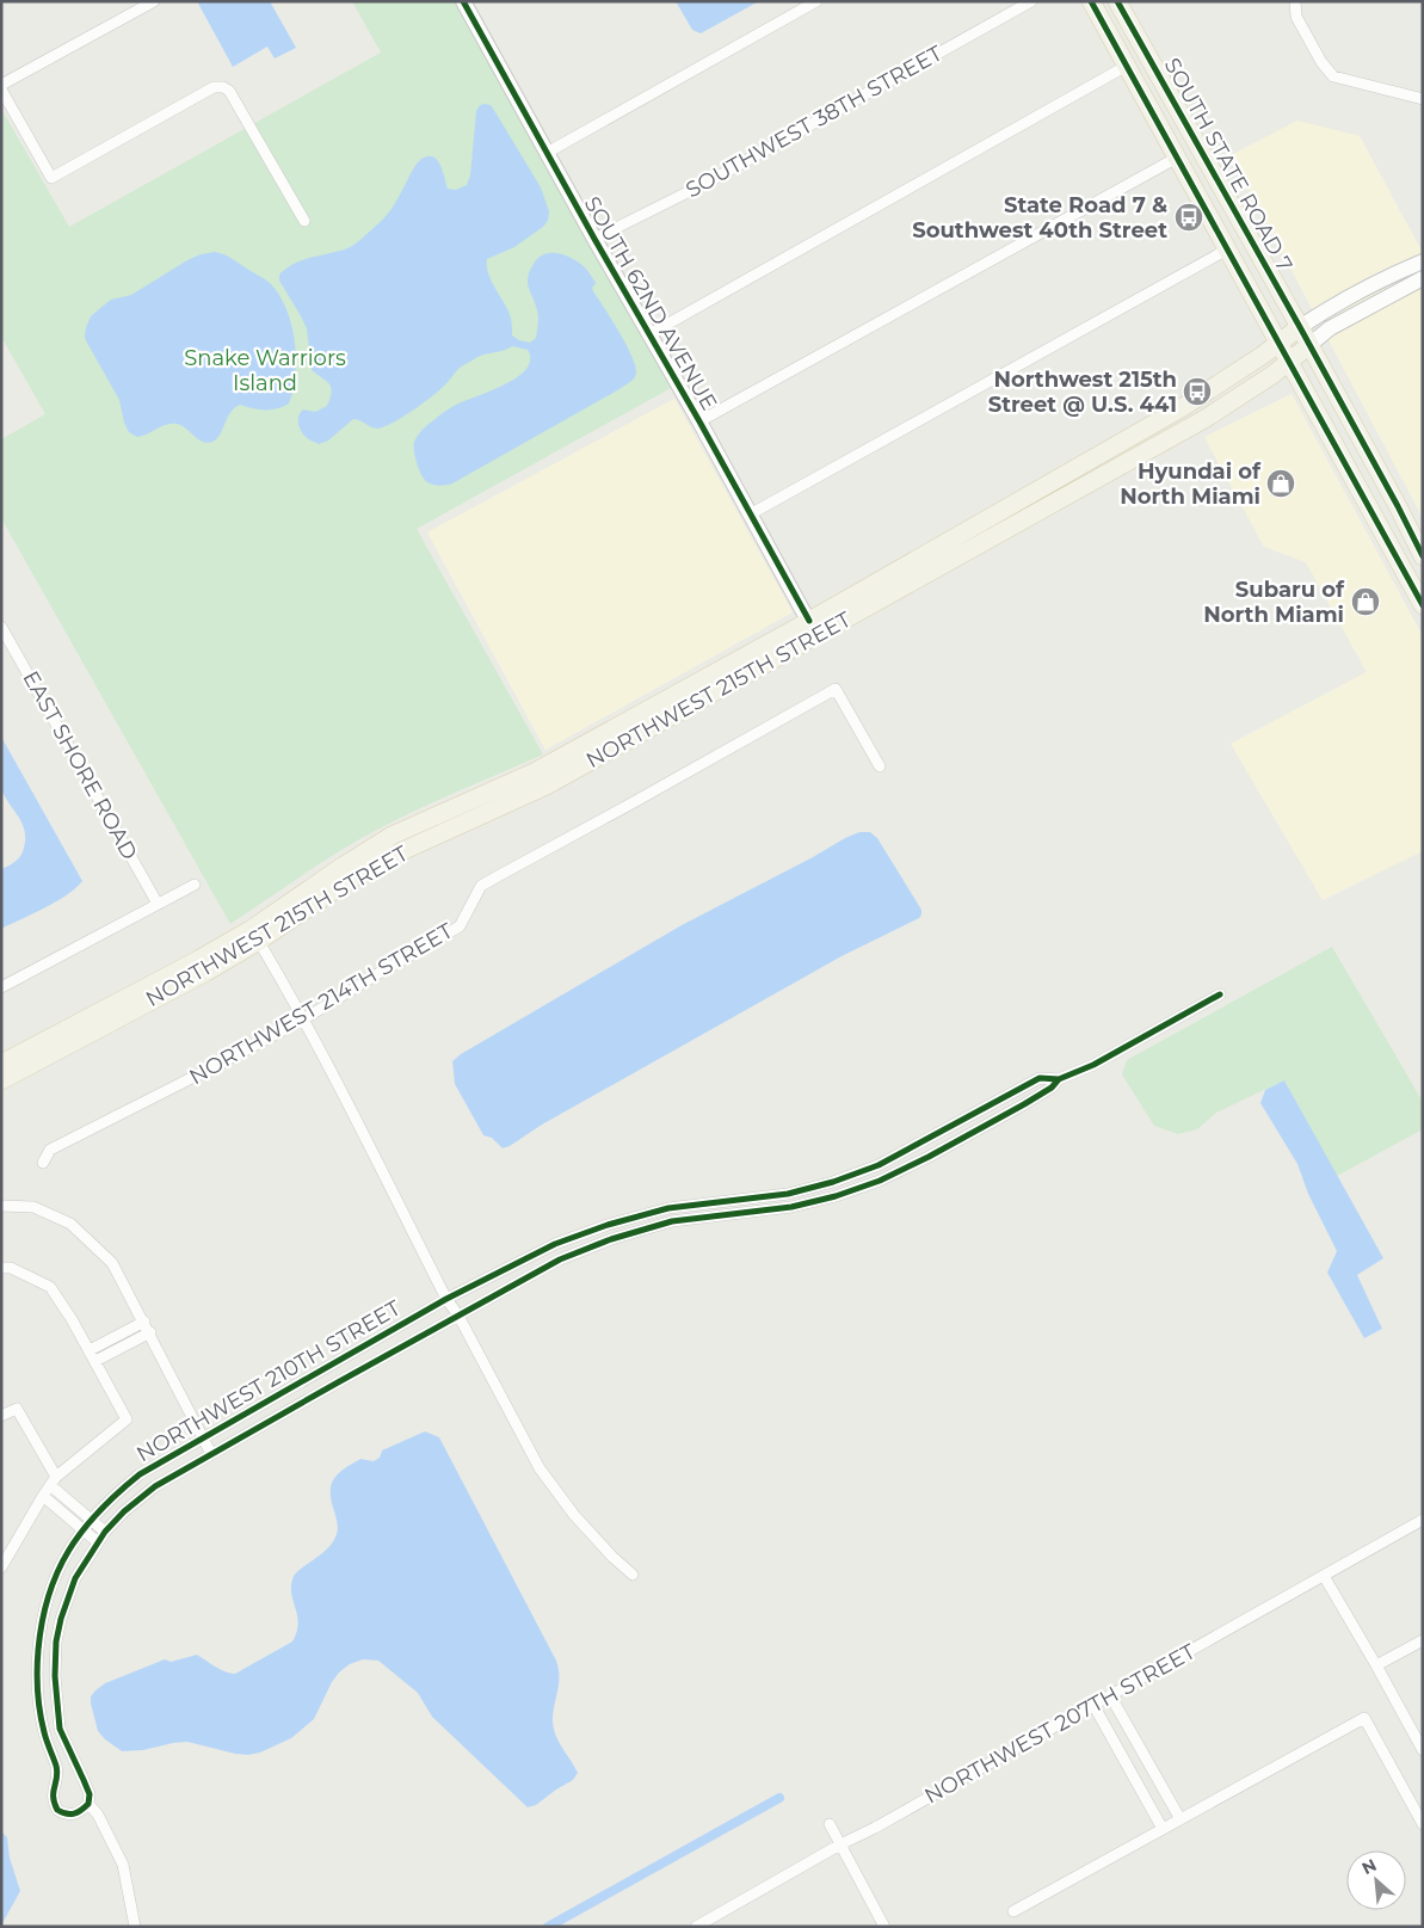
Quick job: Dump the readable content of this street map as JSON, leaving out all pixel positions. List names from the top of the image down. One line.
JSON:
{"streets":{"main road":["SOUTH STATE ROAD 7","NORTHWEST 215TH STREET"],"street":["SOUTHWEST 38TH STREET","SOUTH 62ND AVENUE","EAST SHORE ROAD","NORTHWEST 214TH STREET","NORTHWEST 210TH STREET","NORTHWEST 207TH STREET"]},"crossings":[["SOUTHWEST 38TH STREET","SOUTH 62ND AVENUE"],["SOUTH STATE ROAD 7","NORTHWEST 215TH STREET"],["SOUTH 62ND AVENUE","NORTHWEST 215TH STREET"]],"parks":["Snake Warriors Island"],"places":{"bus stop":["State Road 7 & Southwest 40th Street","Northwest 215th Street @ U.S. 441"],"shop":["Hyundai of North Miami","Subaru of North Miami"]},"north":"top left"}
